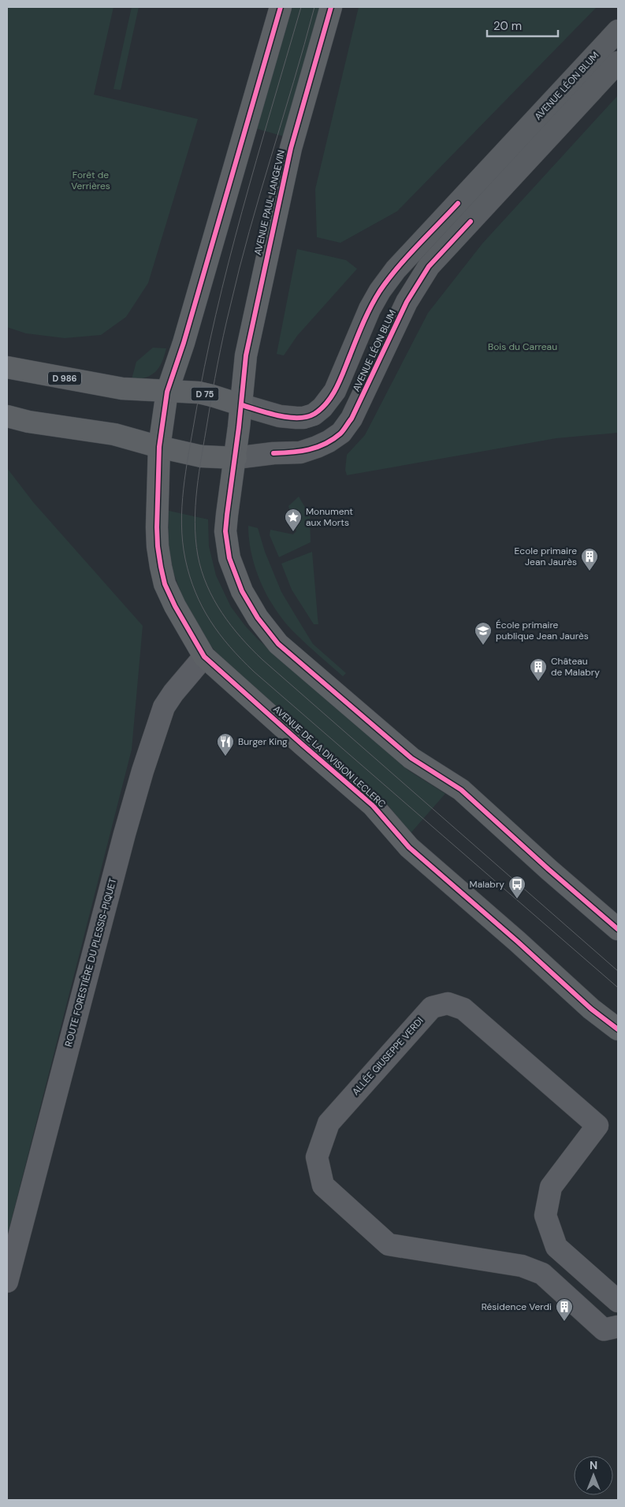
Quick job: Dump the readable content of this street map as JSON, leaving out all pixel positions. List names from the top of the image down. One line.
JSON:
{"streets":{"main road":["AVENUE LÉON BLUM","AVENUE PAUL LANGEVIN","D 986","D 75","AVENUE DE LA DIVISION LECLERC"],"street":["ROUTE FORESTIÈRE DU PLESSIS-PIQUET","ALLÉE GIUSEPPE VERDI"]},"crossings":[["AVENUE LÉON BLUM","AVENUE PAUL LANGEVIN"],["AVENUE LÉON BLUM","D 75"],["AVENUE PAUL LANGEVIN","D 75"],["D 986","D 75"],["D 986","AVENUE DE LA DIVISION LECLERC"],["D 75","AVENUE DE LA DIVISION LECLERC"],["AVENUE DE LA DIVISION LECLERC","ROUTE FORESTIÈRE DU PLESSIS-PIQUET"]],"parks":["Forêt de Verrières","Bois du Carreau"],"places":{"place":["Monument aux Morts"],"building":["Ecole primaire Jean Jaurès","Château de Malabry","Résidence Verdi"],"school or university":["École primaire publique Jean Jaurès"],"restaurant":["Burger King"],"bus stop":["Malabry"]},"scale_bar":"20 m","north":"top"}
